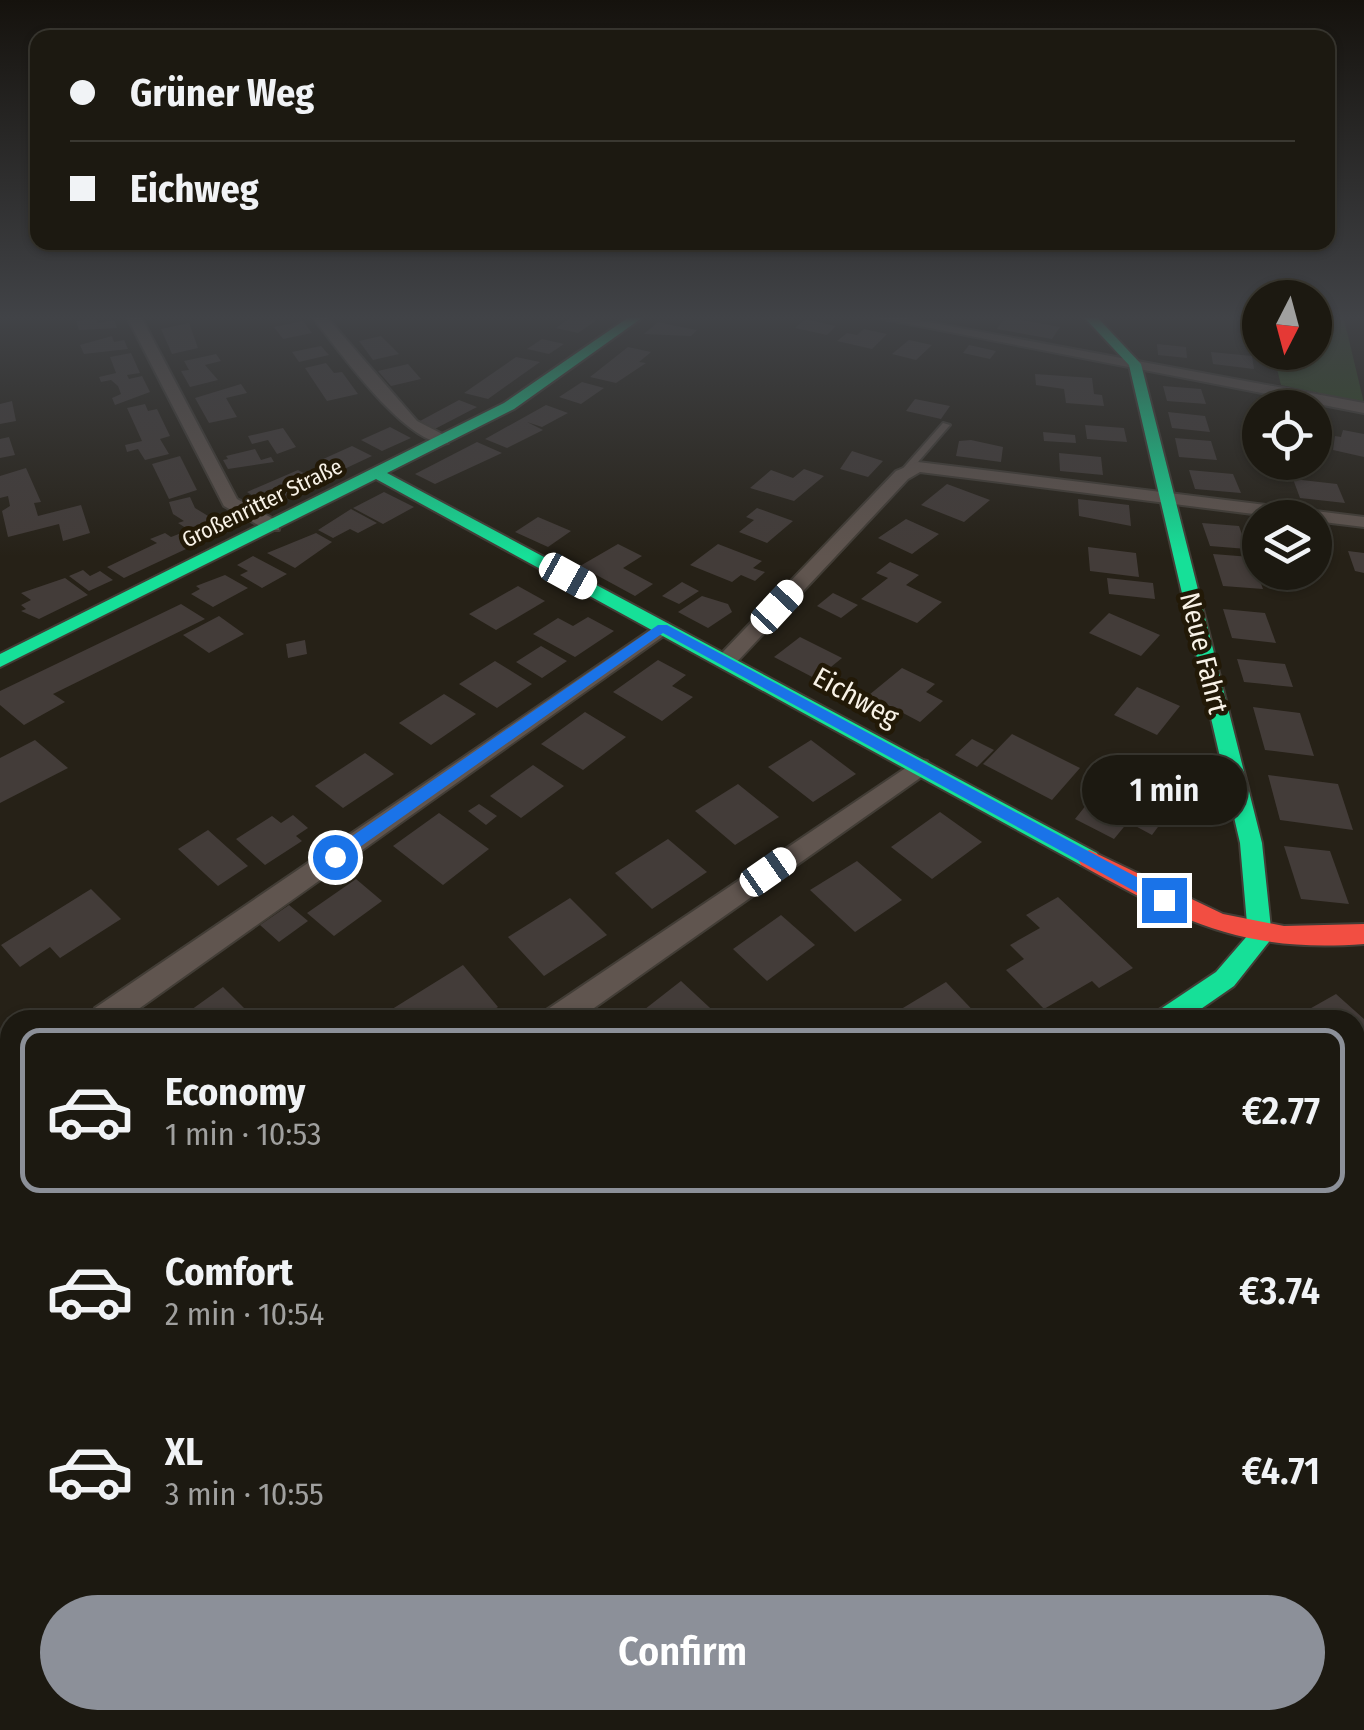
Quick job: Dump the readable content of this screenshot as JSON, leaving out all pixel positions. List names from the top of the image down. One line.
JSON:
{"streets":{"street":["Großenritter Straße","Neue Fahrt","Eichweg"]},"crossings":[["Großenritter Straße","Eichweg"],["Neue Fahrt","Eichweg"]],"north":"bottom","page":{"banner":["Grüner Weg","Eichweg"],"bubble":"1 min","list":[{"name":"Economy","note":"1 min · 10:53","value":"€2.77"},{"name":"Comfort","note":"2 min · 10:54","value":"€3.74"},{"name":"XL","note":"3 min · 10:55","value":"€4.71"}],"buttons":"Confirm"}}
